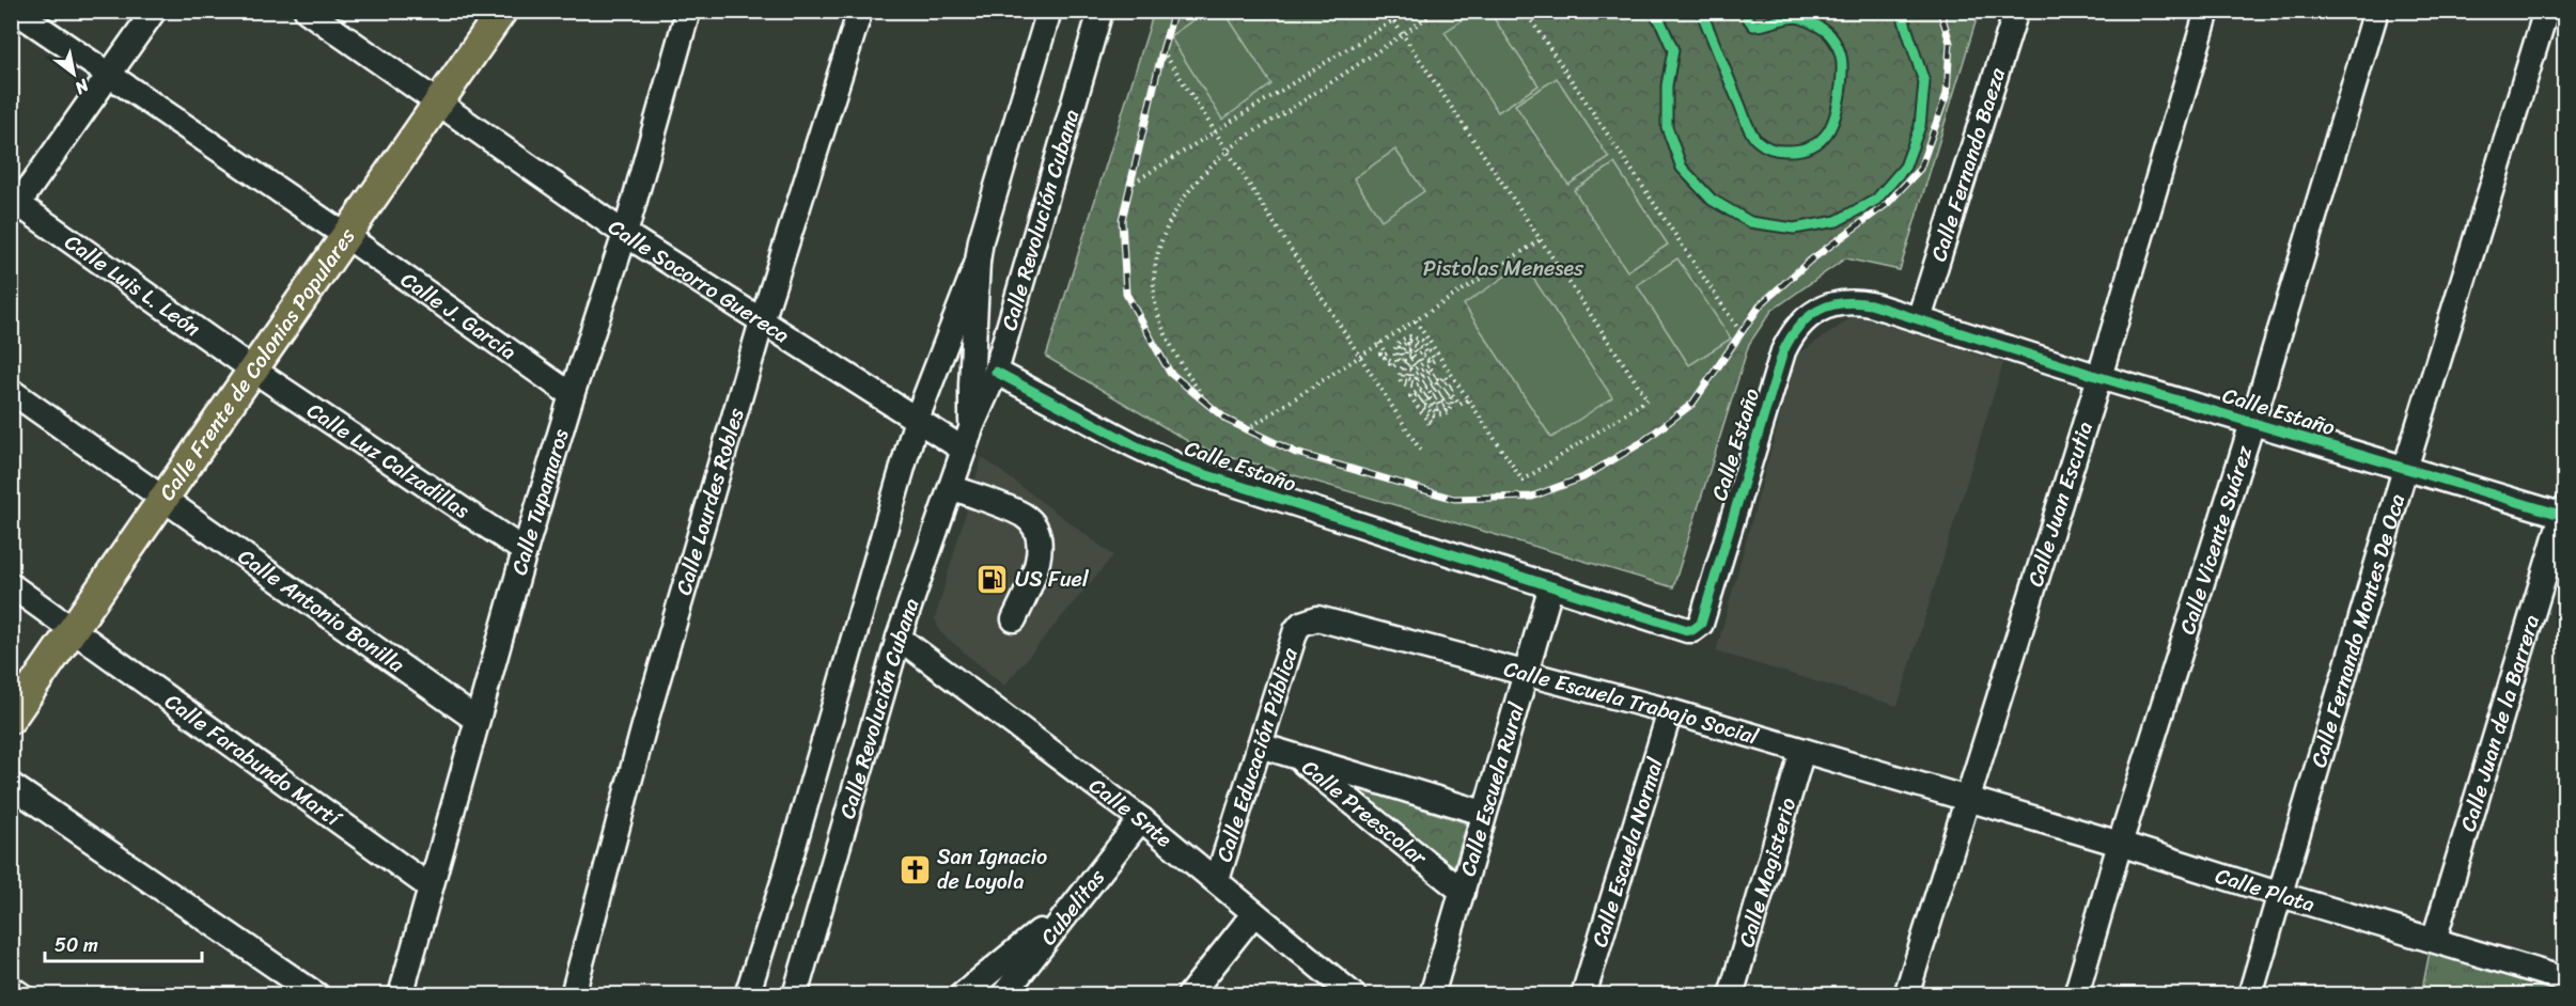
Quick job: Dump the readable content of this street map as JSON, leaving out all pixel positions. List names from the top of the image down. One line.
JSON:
{"streets":{"main road":["Calle Frente de Colonias Populares"],"street":["Calle Fernando Baeza","Calle Revolución Cubana","Calle Socorro Guereca","Calle Luis L. León","Calle J. García","Calle Estaño","Calle Luz Calzadillas","Calle Lourdes Robles","Calle Tupamaros","Calle Juan Escutia","Calle Vicente Suárez","Calle Antonio Bonilla","Calle Fernando Montes De Oca","Calle Escuela Trabajo Social","Calle Juan de la Barrera","Calle Educación Pública","Calle Farabundo Martí","Calle Escuela Rural","Calle Snte","Calle Preescolar","Calle Escuela Normal","Calle Magisterio","Calle Plata","Cubelitas"]},"crossings":[["Calle Fernando Baeza","Calle Estaño"],["Calle Revolución Cubana","Calle Socorro Guereca"],["Calle Revolución Cubana","Calle Estaño"],["Calle Revolución Cubana","Calle Snte"],["Calle Socorro Guereca","Calle Frente de Colonias Populares"],["Calle Socorro Guereca","Calle Lourdes Robles"],["Calle Socorro Guereca","Calle Tupamaros"],["Calle Luis L. León","Calle Frente de Colonias Populares"],["Calle Luis L. León","Calle Luz Calzadillas"],["Calle J. García","Calle Frente de Colonias Populares"],["Calle J. García","Calle Tupamaros"],["Calle Frente de Colonias Populares","Calle Luz Calzadillas"],["Calle Frente de Colonias Populares","Calle Antonio Bonilla"],["Calle Frente de Colonias Populares","Calle Farabundo Martí"],["Calle Estaño","Calle Juan Escutia"],["Calle Estaño","Calle Vicente Suárez"],["Calle Estaño","Calle Fernando Montes De Oca"],["Calle Estaño","Calle Juan de la Barrera"],["Calle Estaño","Calle Escuela Rural"],["Calle Luz Calzadillas","Calle Tupamaros"],["Calle Tupamaros","Calle Antonio Bonilla"],["Calle Tupamaros","Calle Farabundo Martí"],["Calle Juan Escutia","Calle Escuela Trabajo Social"],["Calle Juan Escutia","Calle Plata"],["Calle Vicente Suárez","Calle Plata"],["Calle Fernando Montes De Oca","Calle Plata"],["Calle Escuela Trabajo Social","Calle Educación Pública"],["Calle Escuela Trabajo Social","Calle Escuela Rural"],["Calle Escuela Trabajo Social","Calle Escuela Normal"],["Calle Escuela Trabajo Social","Calle Magisterio"],["Calle Escuela Trabajo Social","Calle Plata"],["Calle Juan de la Barrera","Calle Plata"],["Calle Educación Pública","Calle Snte"],["Calle Escuela Rural","Calle Preescolar"],["Calle Snte","Cubelitas"]],"parks":["Pistolas Meneses"],"places":{"fuel station":["US Fuel"],"church":["San Ignacio de Loyola"]},"scale_bar":"50 m","north":"bottom right"}
